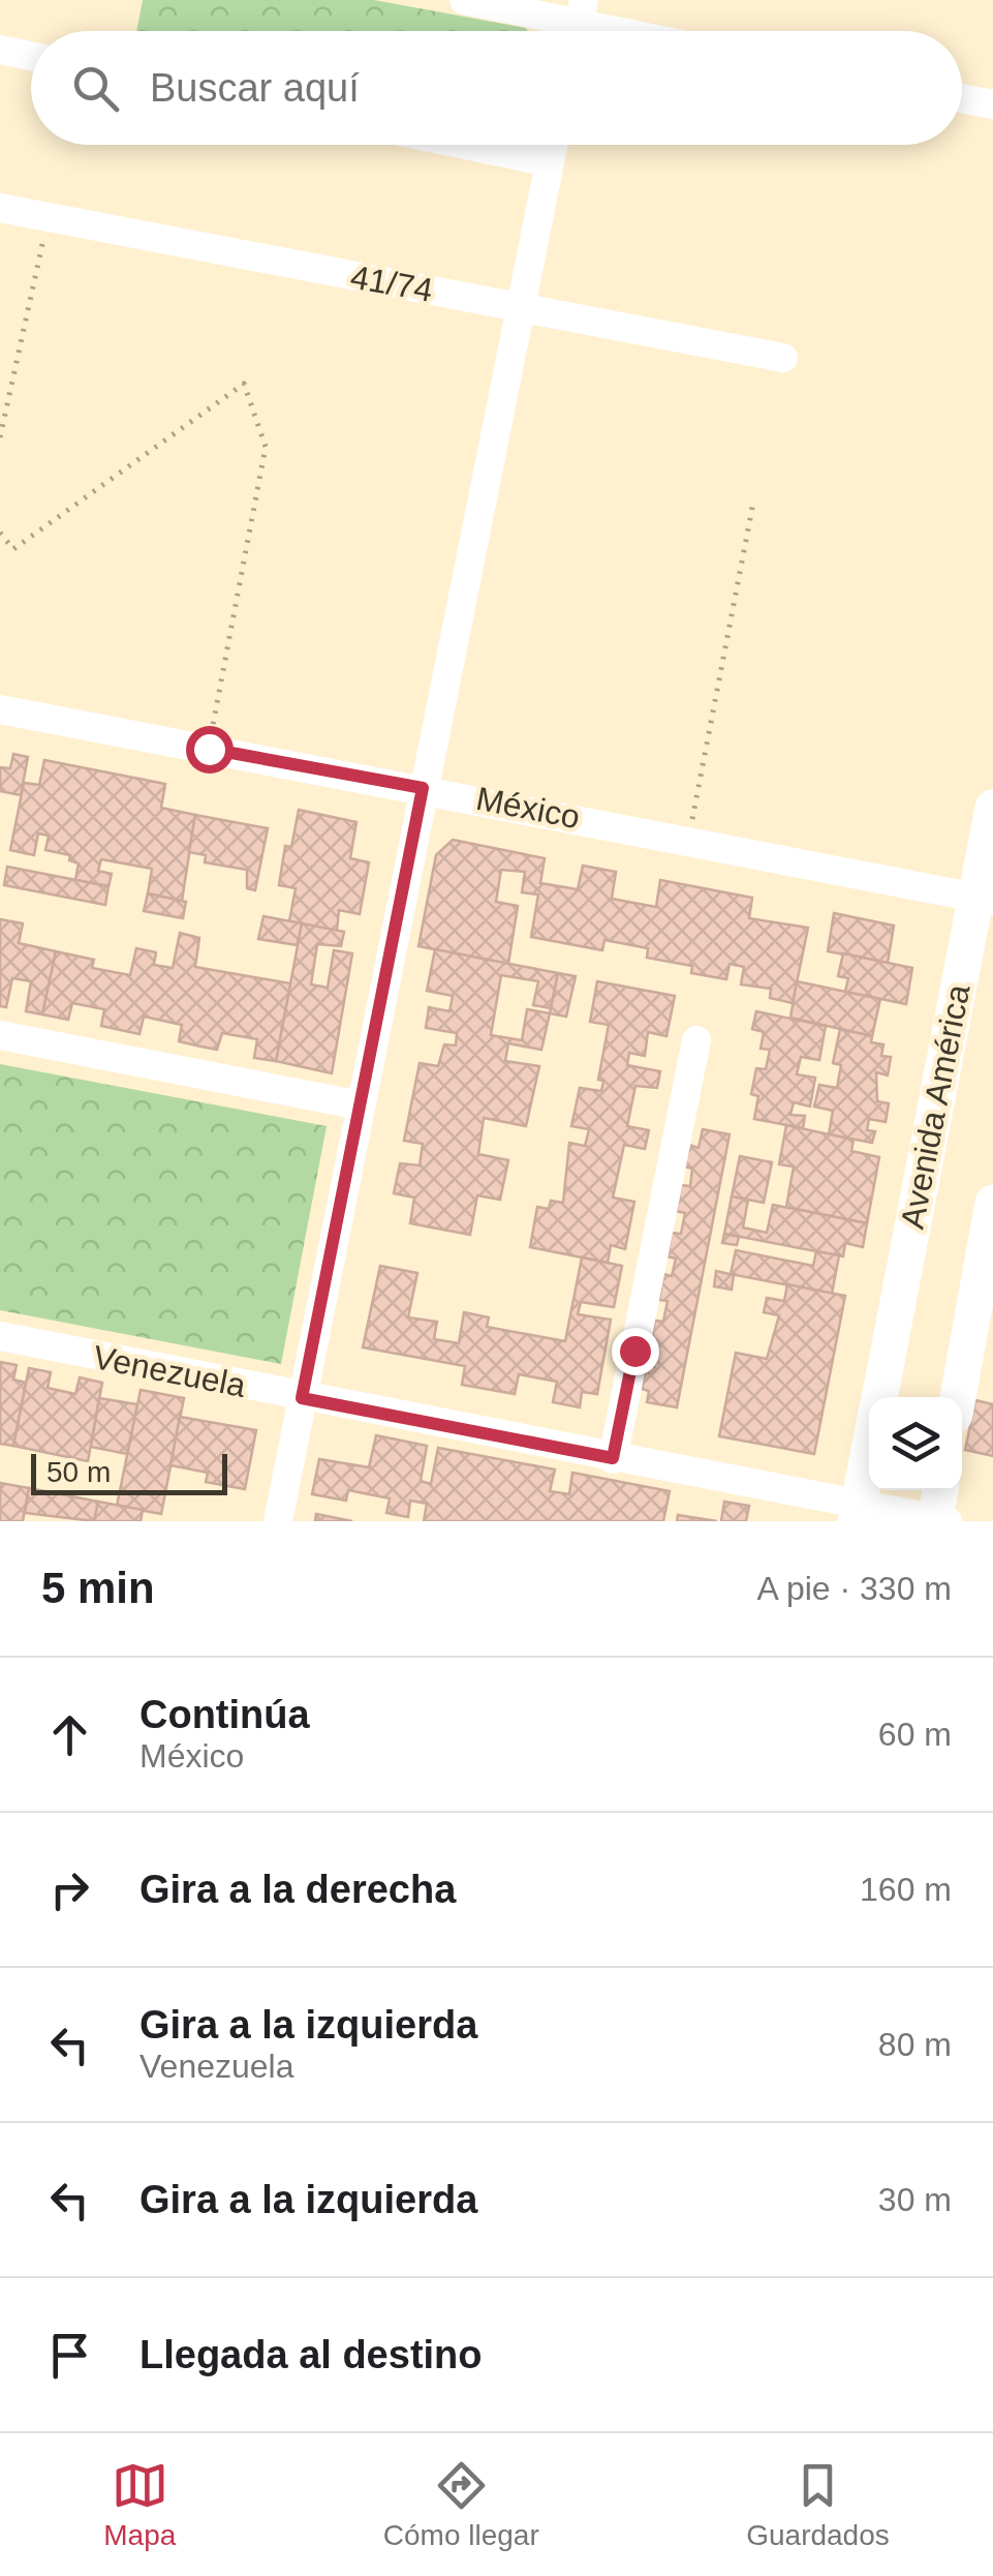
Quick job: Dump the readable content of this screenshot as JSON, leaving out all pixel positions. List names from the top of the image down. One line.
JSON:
{"streets":{"main road":["Avenida América"],"street":["41/74","México","Venezuela"]},"crossings":[["México","Avenida América"],["Avenida América","Venezuela"]],"scale_bar":"50 m","page":{"search":"Buscar aquí","scale":"50 m","heading":["5 min","A pie · 330 m"],"list":[["Continúa","México","60 m"],["Gira a la derecha","160 m"],["Gira a la izquierda","Venezuela","80 m"],["Gira a la izquierda","30 m"],"Llegada al destino"],"nav":["Mapa","Cómo llegar","Guardados"]}}
